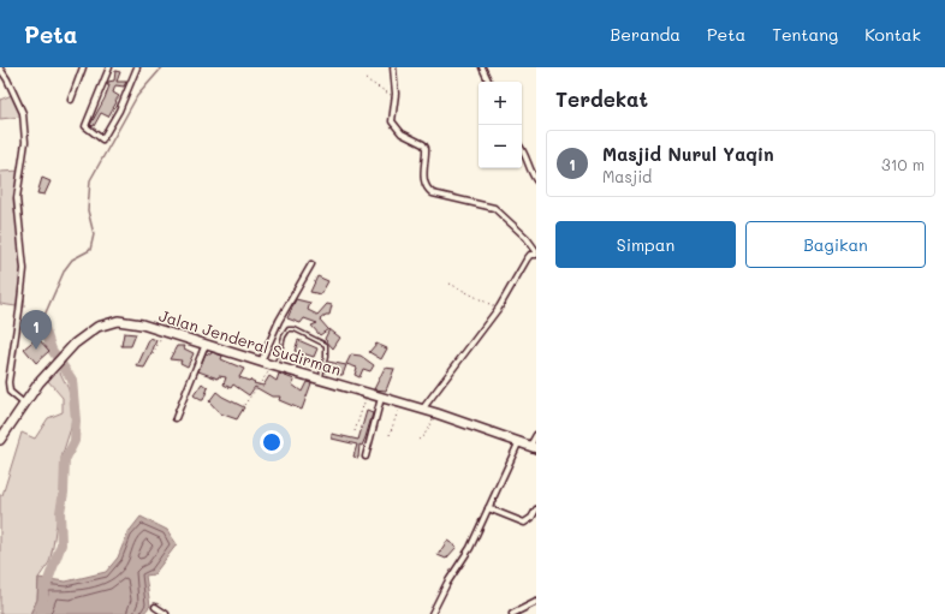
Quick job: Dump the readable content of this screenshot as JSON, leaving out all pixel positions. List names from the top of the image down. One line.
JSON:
{"streets":{"highway":["Jalan Jenderal Sudirman"]},"page":{"header":"Peta","nav":["Beranda","Peta","Tentang","Kontak"],"heading":"Terdekat","map_buttons":["+","−"],"list":[{"mark":"1","name":"Masjid Nurul Yaqin","note":"Masjid","value":"310 m"}],"buttons":["Simpan","Bagikan"],"pins":"1"}}
